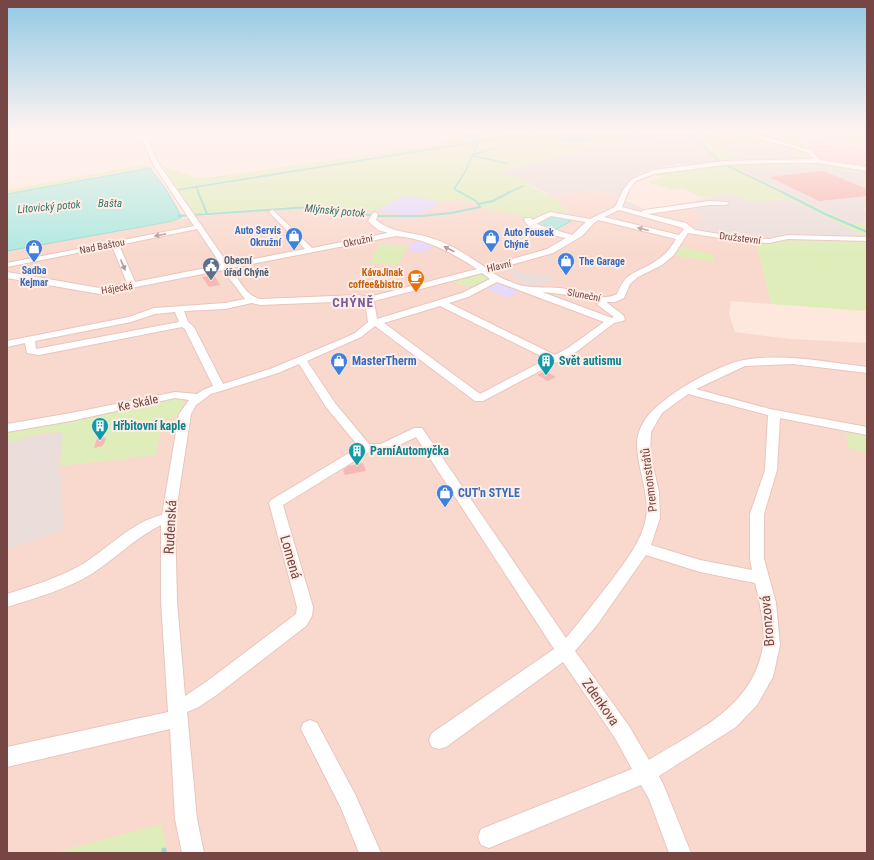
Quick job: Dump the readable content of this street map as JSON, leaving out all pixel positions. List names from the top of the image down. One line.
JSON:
{"streets":{"street":["Družstevní","Okružní","Nad Baštou","Hlavní","Hájecká","Sluneční","Ke Skále","Premonstrátů","Rudenská","Lomená","Bronzová","Zdenkova"]},"crossings":[["Družstevní","Hlavní"],["Družstevní","Sluneční"],["Okružní","Hlavní"],["Okružní","Hájecká"],["Okružní","Sluneční"],["Ke Skále","Rudenská"],["Premonstrátů","Zdenkova"],["Rudenská","Lomená"],["Lomená","Zdenkova"],["Bronzová","Zdenkova"]],"districts":["CHÝNĚ"],"water":["Bašta","Litovický potok","Mlýnský potok"],"places":{"shop":["Auto Servis Okružní","Auto Fousek Chýně","Sadba Kejmar","The Garage","MasterTherm","CUT'n STYLE"],"public building":["Obecní úřad Chýně"],"cafe":["KávaJinak coffee&bistro"],"building":["Svět autismu","Hřbitovní kaple","ParníAutomyčka"]}}
